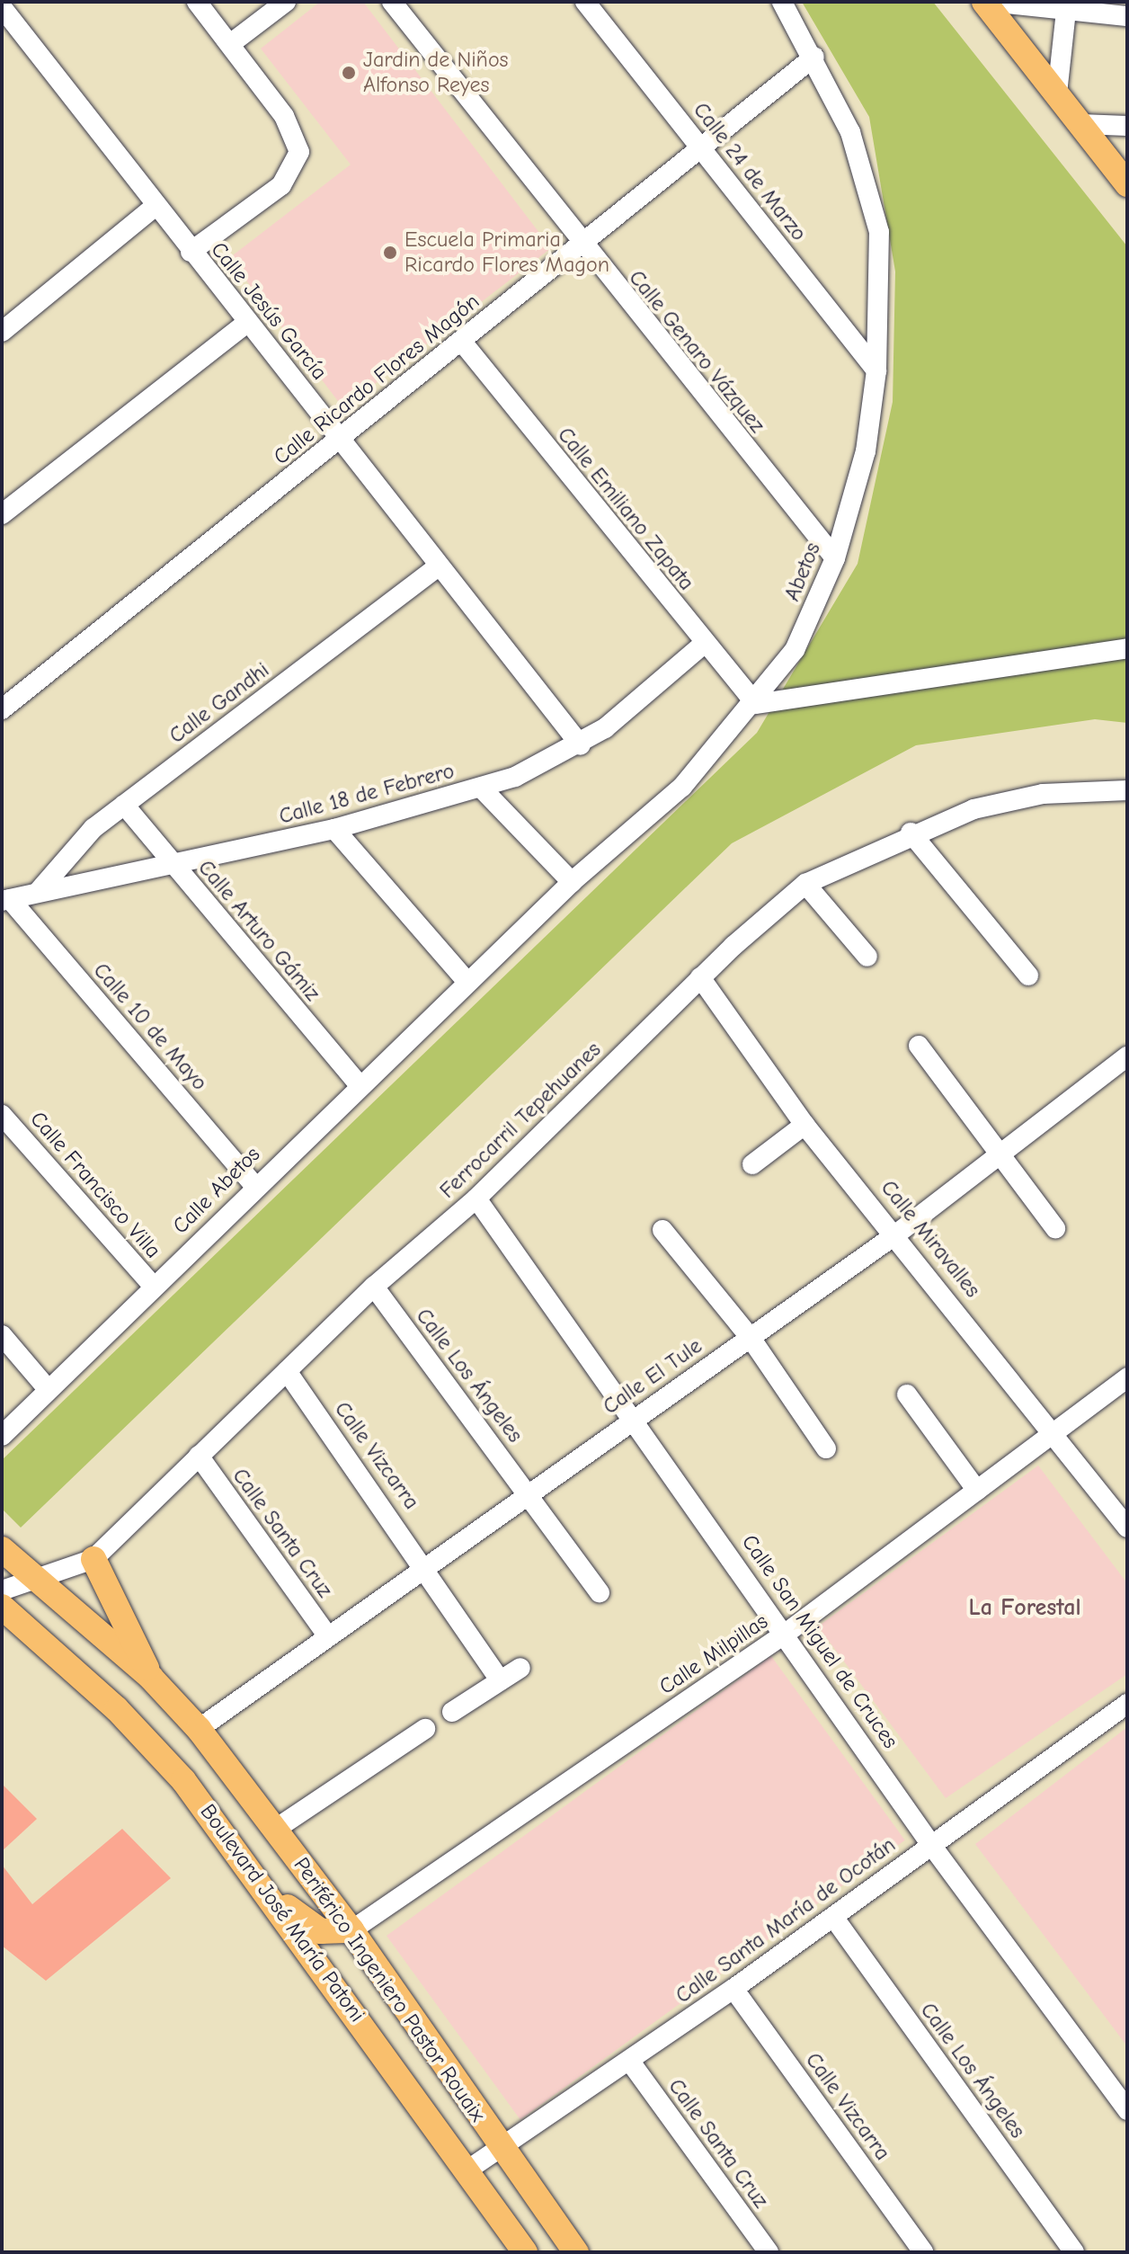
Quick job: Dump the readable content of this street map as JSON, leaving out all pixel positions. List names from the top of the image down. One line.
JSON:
{"streets":{"main road":["Boulevard José María Patoni","Periférico Ingeniero Pastor Rouaix"],"street":["Calle 24 de Marzo","Calle Jesús García","Calle Genaro Vázquez","Calle Ricardo Flores Magón","Calle Emiliano Zapata","Abetos","Calle Gandhi","Calle 18 de Febrero","Calle Arturo Gámiz","Calle 10 de Mayo","Ferrocarril Tepehuanes","Calle Francisco Villa","Calle Abetos","Calle Miravalles","Calle Los Ángeles","Calle El Tule","Calle Vizcarra","Calle Santa Cruz","Calle San Miguel de Cruces","Calle Milpillas","Calle Santa María de Ocotán"]},"crossings":[["Calle 24 de Marzo","Calle Ricardo Flores Magón"],["Calle 24 de Marzo","Abetos"],["Calle Jesús García","Calle Ricardo Flores Magón"],["Calle Jesús García","Calle Gandhi"],["Calle Jesús García","Calle 18 de Febrero"],["Calle Genaro Vázquez","Calle Ricardo Flores Magón"],["Calle Genaro Vázquez","Abetos"],["Calle Ricardo Flores Magón","Calle Emiliano Zapata"],["Calle Ricardo Flores Magón","Abetos"],["Calle Emiliano Zapata","Abetos"],["Calle Emiliano Zapata","Calle 18 de Febrero"],["Abetos","Calle Abetos"],["Calle Gandhi","Calle 18 de Febrero"],["Calle Gandhi","Calle Arturo Gámiz"],["Calle 18 de Febrero","Calle Arturo Gámiz"],["Calle 18 de Febrero","Calle 10 de Mayo"],["Calle Arturo Gámiz","Calle Abetos"],["Calle 10 de Mayo","Calle Abetos"],["Ferrocarril Tepehuanes","Calle Miravalles"],["Ferrocarril Tepehuanes","Calle Los Ángeles"],["Ferrocarril Tepehuanes","Calle Vizcarra"],["Ferrocarril Tepehuanes","Calle Santa Cruz"],["Ferrocarril Tepehuanes","Calle San Miguel de Cruces"],["Calle Francisco Villa","Calle Abetos"],["Calle Miravalles","Calle El Tule"],["Calle Miravalles","Calle Milpillas"],["Calle Los Ángeles","Calle El Tule"],["Calle Los Ángeles","Calle Santa María de Ocotán"],["Calle El Tule","Calle Vizcarra"],["Calle El Tule","Calle Santa Cruz"],["Calle El Tule","Calle San Miguel de Cruces"],["Calle El Tule","Periférico Ingeniero Pastor Rouaix"],["Calle Vizcarra","Calle Santa María de Ocotán"],["Calle Santa Cruz","Calle Santa María de Ocotán"],["Calle San Miguel de Cruces","Calle Milpillas"],["Calle San Miguel de Cruces","Calle Santa María de Ocotán"],["Calle Milpillas","Periférico Ingeniero Pastor Rouaix"],["Boulevard José María Patoni","Calle Santa María de Ocotán"],["Calle Santa María de Ocotán","Periférico Ingeniero Pastor Rouaix"]],"districts":["La Forestal"],"places":["Jardin de Niños Alfonso Reyes","Escuela Primaria Ricardo Flores Magon"]}
